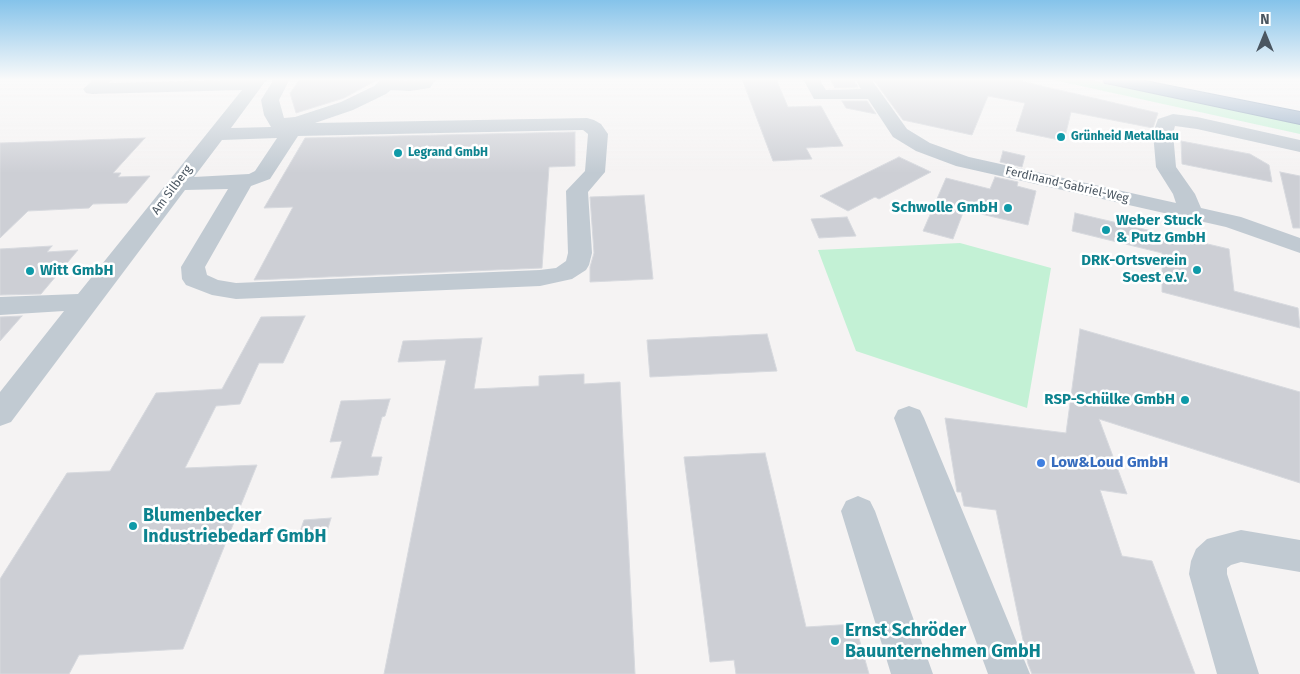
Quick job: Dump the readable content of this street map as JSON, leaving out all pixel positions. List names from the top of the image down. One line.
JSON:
{"streets":{"street":["Ferdinand-Gabriel-Weg","Am Silberg"]},"places":["Grünheid Metallbau","Legrand GmbH","Schwolle GmbH","Weber Stuck & Putz GmbH","DRK-Ortsverein Soest e.V.","Witt GmbH","RSP-Schülke GmbH","Low&Loud GmbH","Blumenbecker Industriebedarf GmbH","Ernst Schröder Bauunternehmen GmbH"],"north":"top"}
